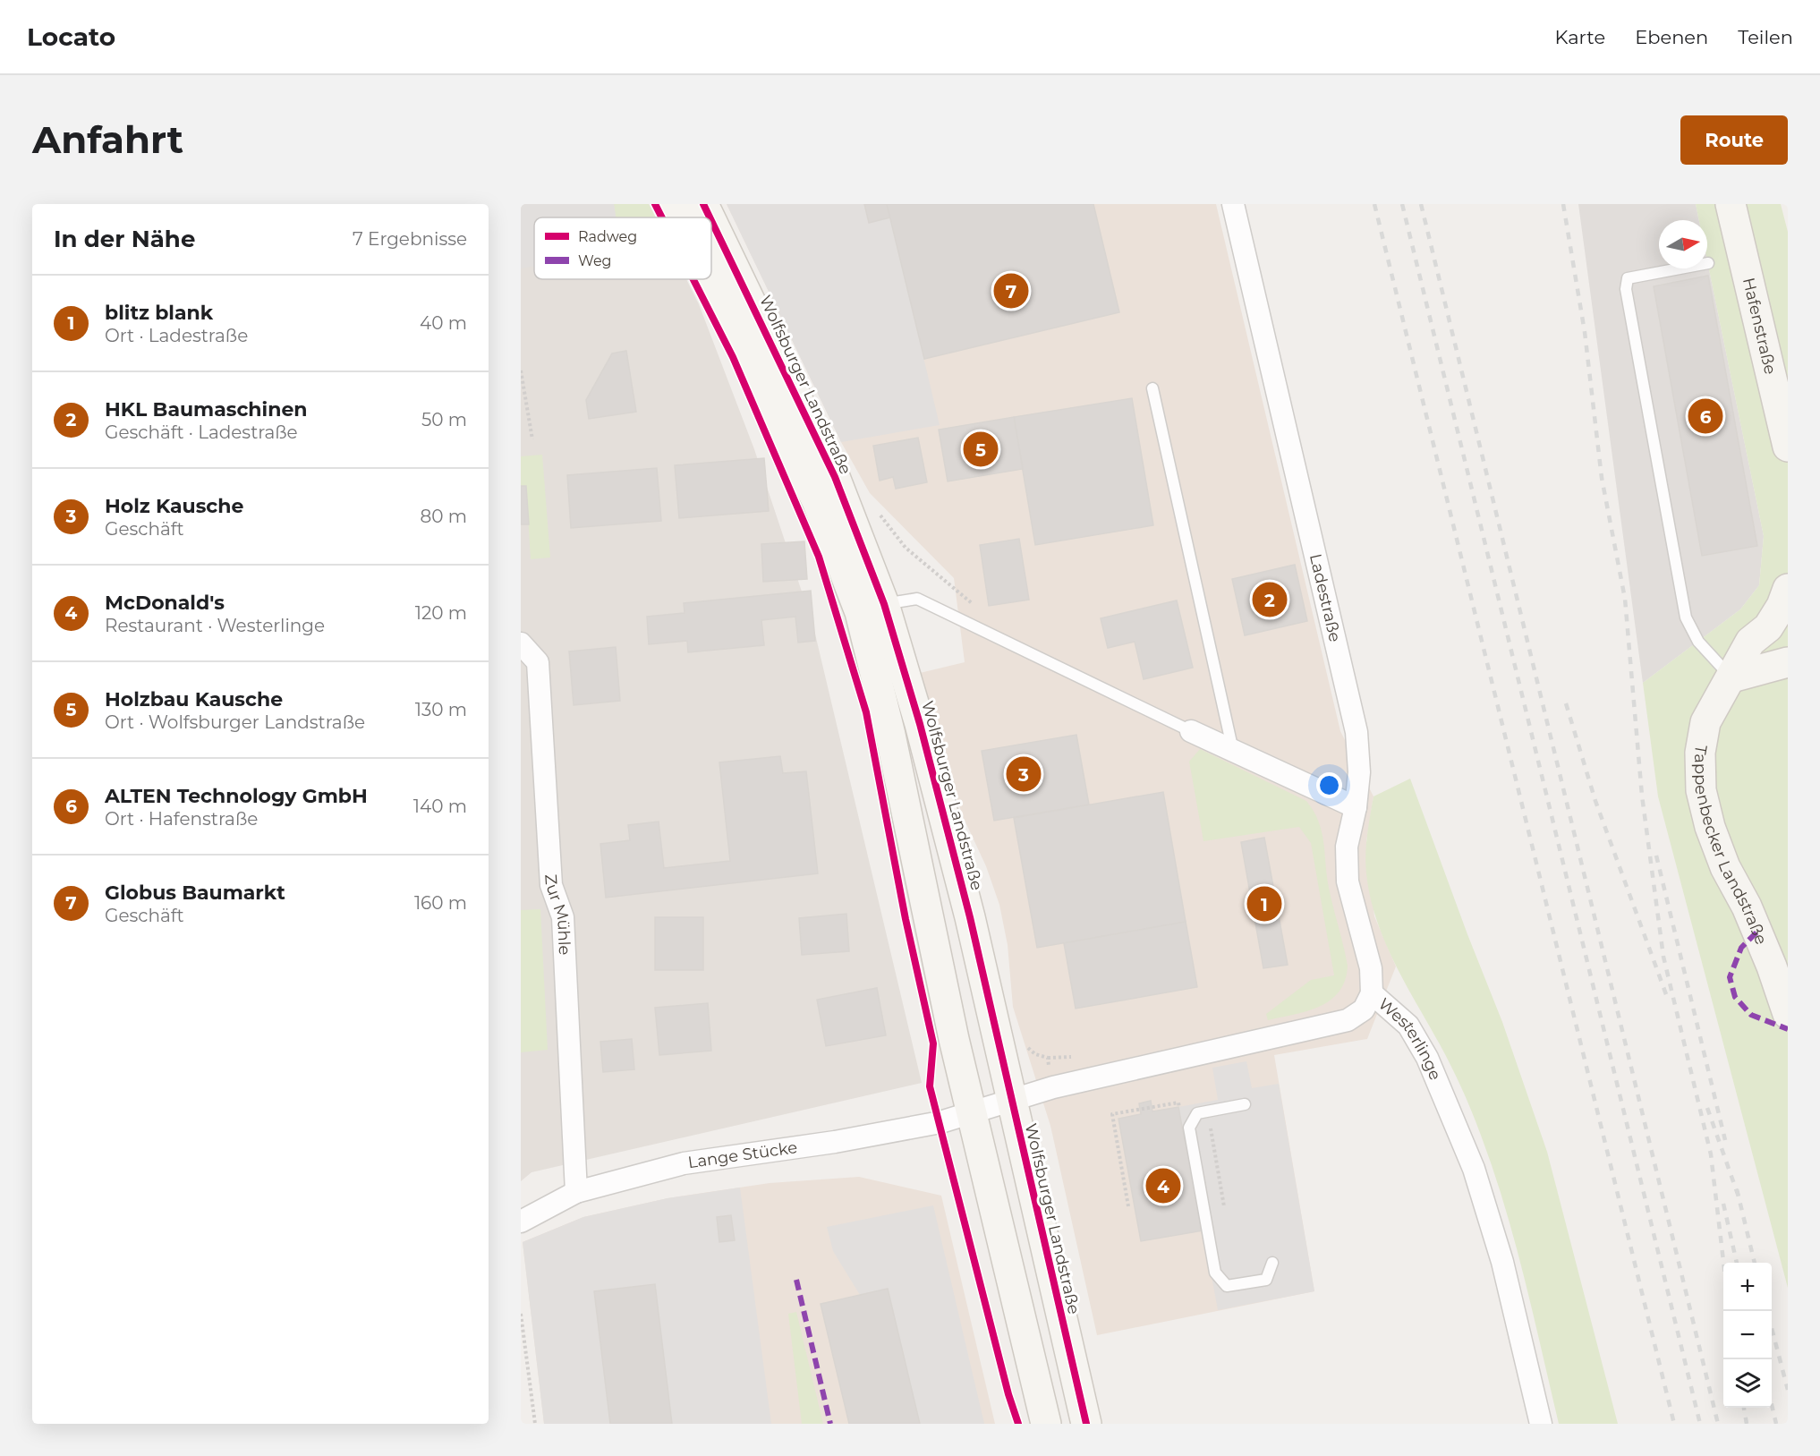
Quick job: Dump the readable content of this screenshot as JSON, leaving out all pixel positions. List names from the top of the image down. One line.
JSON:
{"streets":{"street":["Hafenstraße","Wolfsburger Landstraße","Ladestraße","Tappenbecker Landstraße","Zur Mühle","Westerlinge","Lange Stücke"]},"crossings":[["Wolfsburger Landstraße","Westerlinge"],["Ladestraße","Westerlinge"],["Zur Mühle","Lange Stücke"],["Westerlinge","Lange Stücke"]],"legend":["Radweg","Weg"],"north":"right","page":{"header":"Locato","nav":["Karte","Ebenen","Teilen"],"buttons":"Route","title":"Anfahrt","heading":["In der Nähe","7 Ergebnisse"],"pins":["7","6","5","2","3","1","4"],"list":[{"mark":"1","name":"blitz blank","note":"Ort · Ladestraße","value":"40 m"},{"mark":"2","name":"HKL Baumaschinen","note":"Geschäft · Ladestraße","value":"50 m"},{"mark":"3","name":"Holz Kausche","note":"Geschäft","value":"80 m"},{"mark":"4","name":"McDonald's","note":"Restaurant · Westerlinge","value":"120 m"},{"mark":"5","name":"Holzbau Kausche","note":"Ort · Wolfsburger Landstraße","value":"130 m"},{"mark":"6","name":"ALTEN Technology GmbH","note":"Ort · Hafenstraße","value":"140 m"},{"mark":"7","name":"Globus Baumarkt","note":"Geschäft","value":"160 m"}],"map_buttons":["+","−"]}}
